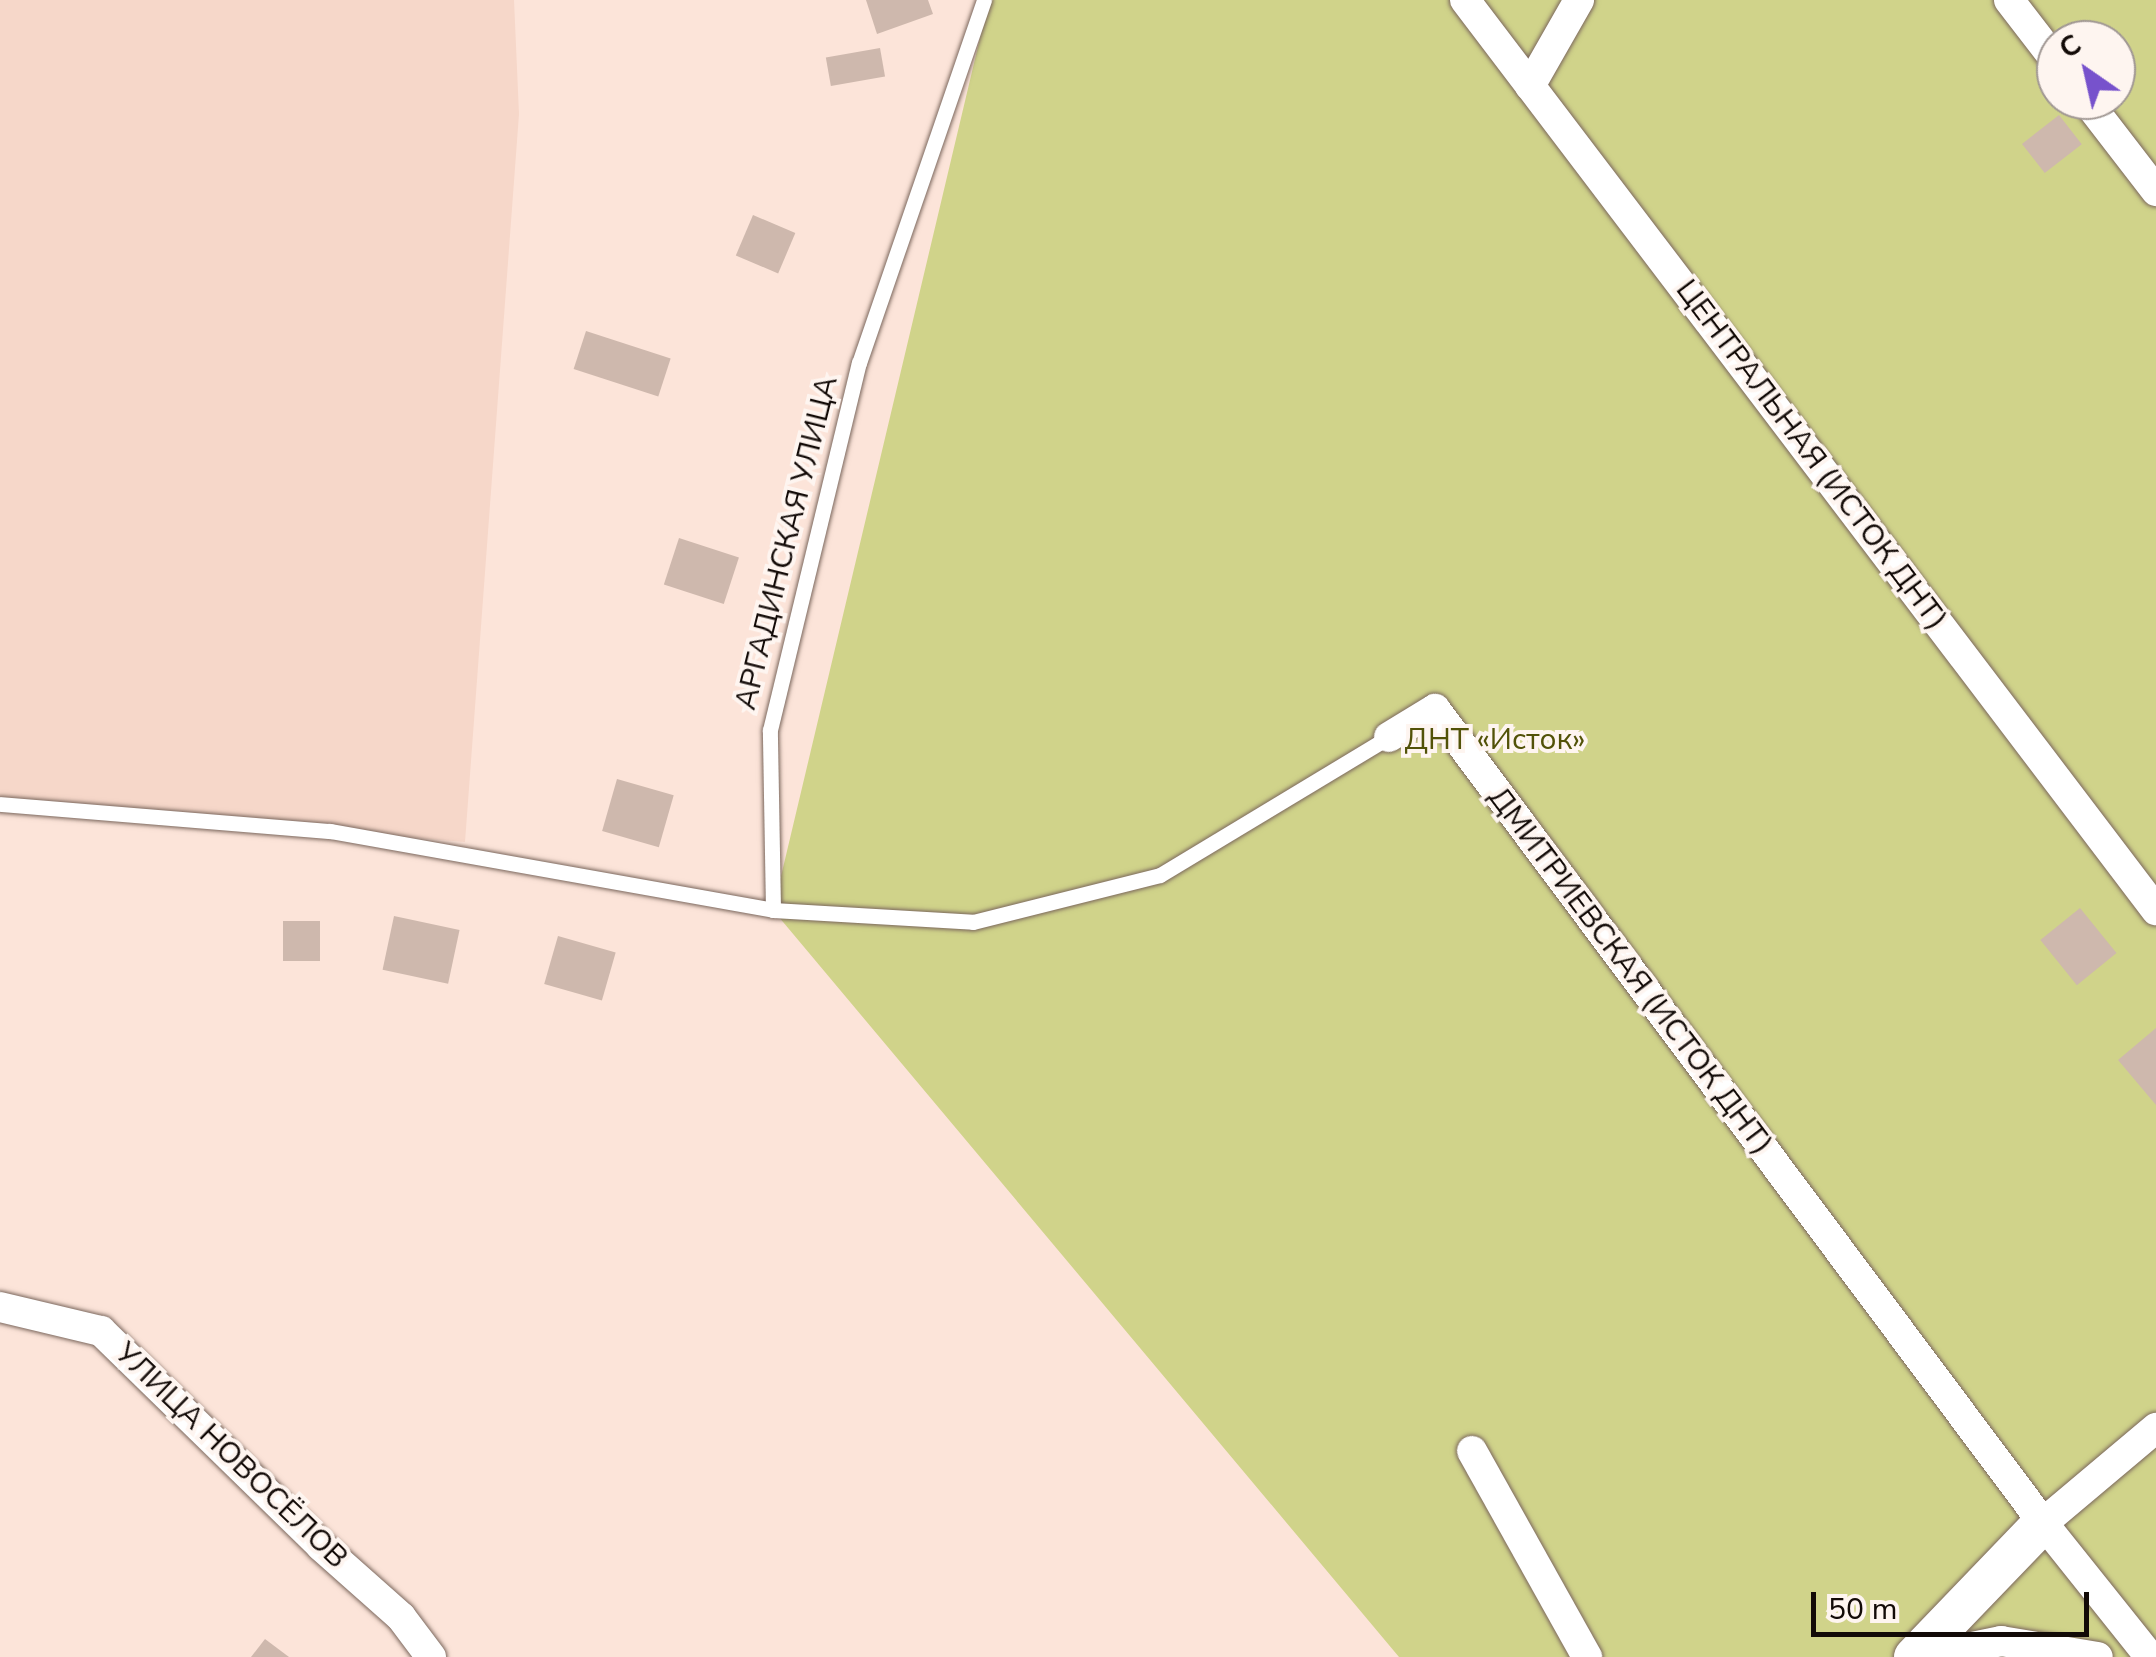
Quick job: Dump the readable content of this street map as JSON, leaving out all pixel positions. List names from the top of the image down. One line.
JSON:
{"streets":{"street":["ЦЕНТРАЛЬНАЯ (ИСТОК ДНТ)","ДМИТРИЕВСКАЯ (ИСТОК ДНТ)","УЛИЦА НОВОСЁЛОВ"],"lane":["АРГАДИНСКАЯ УЛИЦА"]},"crossings":[["АРГАДИНСКАЯ УЛИЦА","ДМИТРИЕВСКАЯ (ИСТОК ДНТ)"]],"parks":["ДНТ «Исток»"],"scale_bar":"50 m","north":"top left"}
